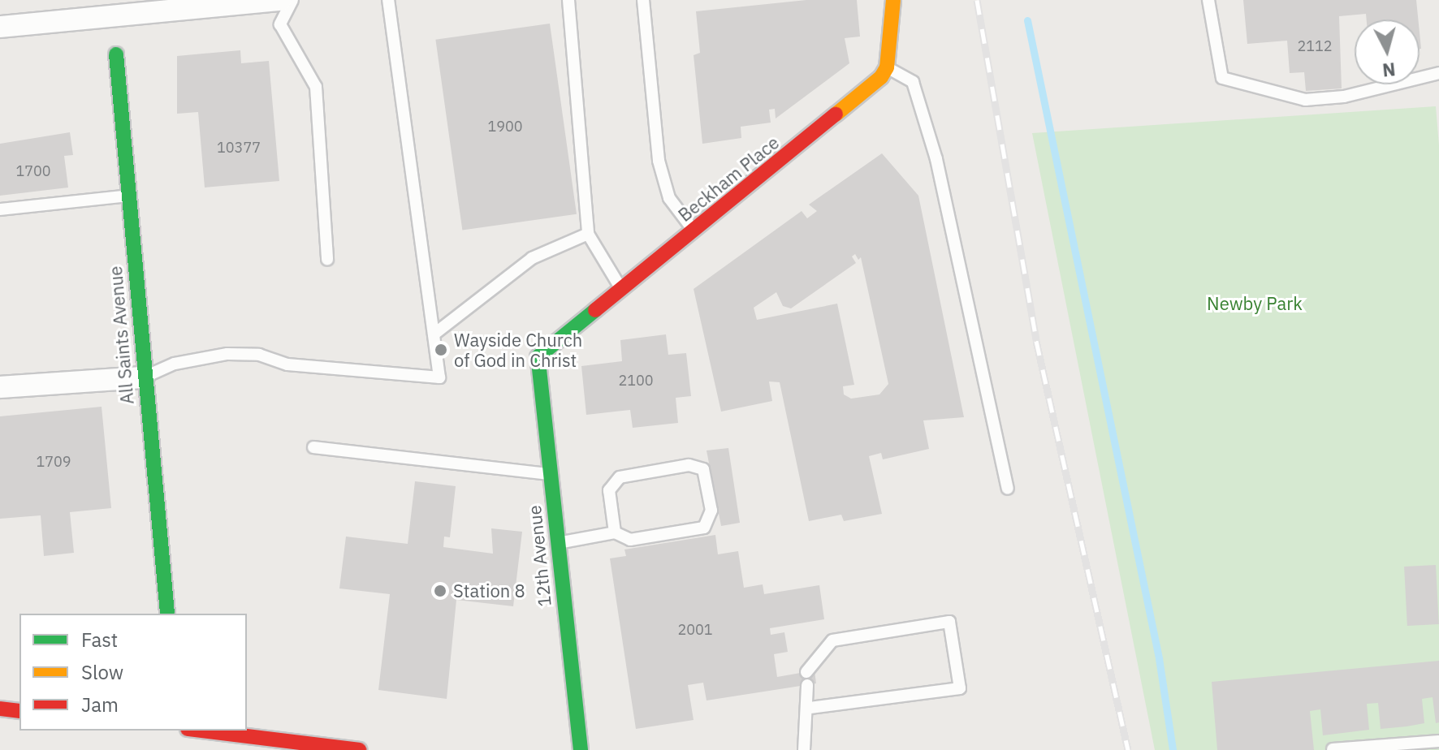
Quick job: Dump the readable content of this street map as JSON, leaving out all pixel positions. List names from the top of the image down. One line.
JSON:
{"streets":{"street":["Beckham Place","All Saints Avenue","12th Avenue"]},"crossings":[["Beckham Place","12th Avenue"]],"parks":["Newby Park"],"places":["Wayside Church of God in Christ","Station 8"],"house_numbers":["2112","1900","10377","1700","2100","1709","2001"],"legend":["Fast","Slow","Jam"],"north":"bottom"}
